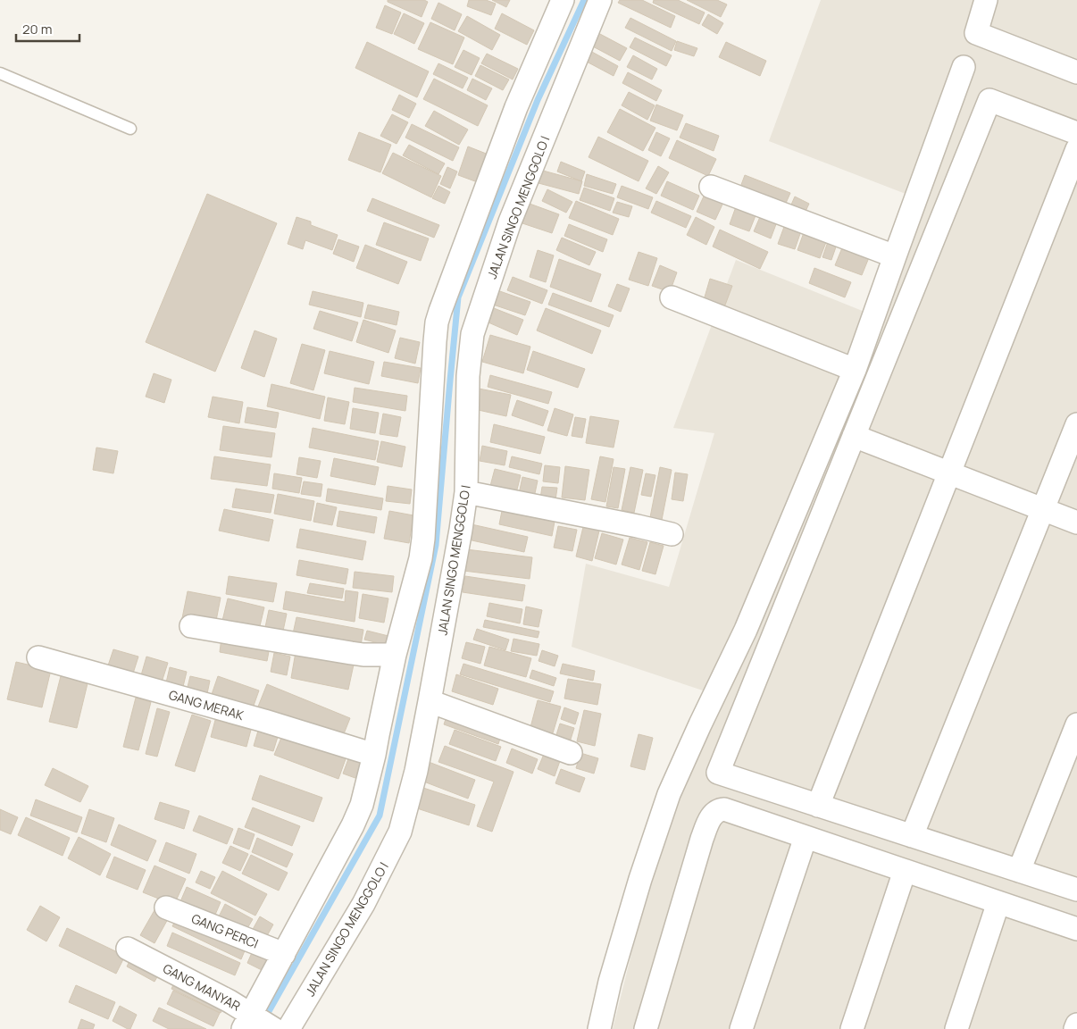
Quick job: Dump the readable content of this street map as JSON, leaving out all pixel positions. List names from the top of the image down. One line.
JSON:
{"streets":{"street":["JALAN SINGO MENGGOLO I","GANG MERAK","GANG PERCI","GANG MANYAR"]},"scale_bar":"20 m"}
